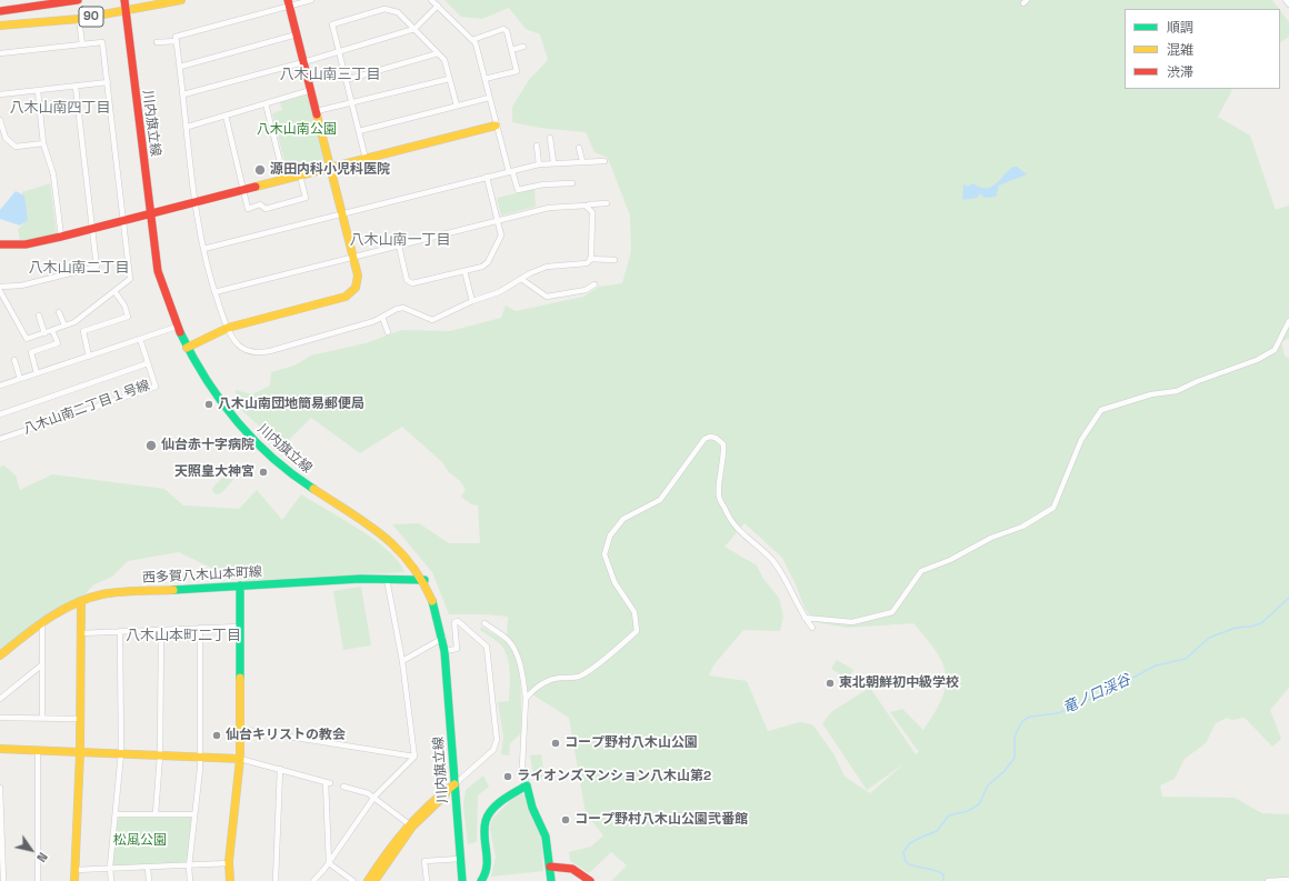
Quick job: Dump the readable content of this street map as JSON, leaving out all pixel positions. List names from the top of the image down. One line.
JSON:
{"streets":{"street":["90","川内旗立線","八木山南二丁目１号線","西多賀八木山本町線"]},"crossings":[["90","川内旗立線"],["川内旗立線","西多賀八木山本町線"]],"districts":["八木山南三丁目","八木山南四丁目","八木山南一丁目","八木山南二丁目","八木山本町二丁目"],"water":["竜ノ口渓谷"],"parks":["八木山南公園","松風公園"],"places":["源田内科小児科医院","八木山南団地簡易郵便局","仙台赤十字病院","天照皇大神宮","東北朝鮮初中級学校","仙台キリストの教会","コープ野村八木山公園","ライオンズマンション八木山第2","コープ野村八木山公園弐番館"],"legend":["順調","混雑","渋滞"],"north":"bottom right"}
